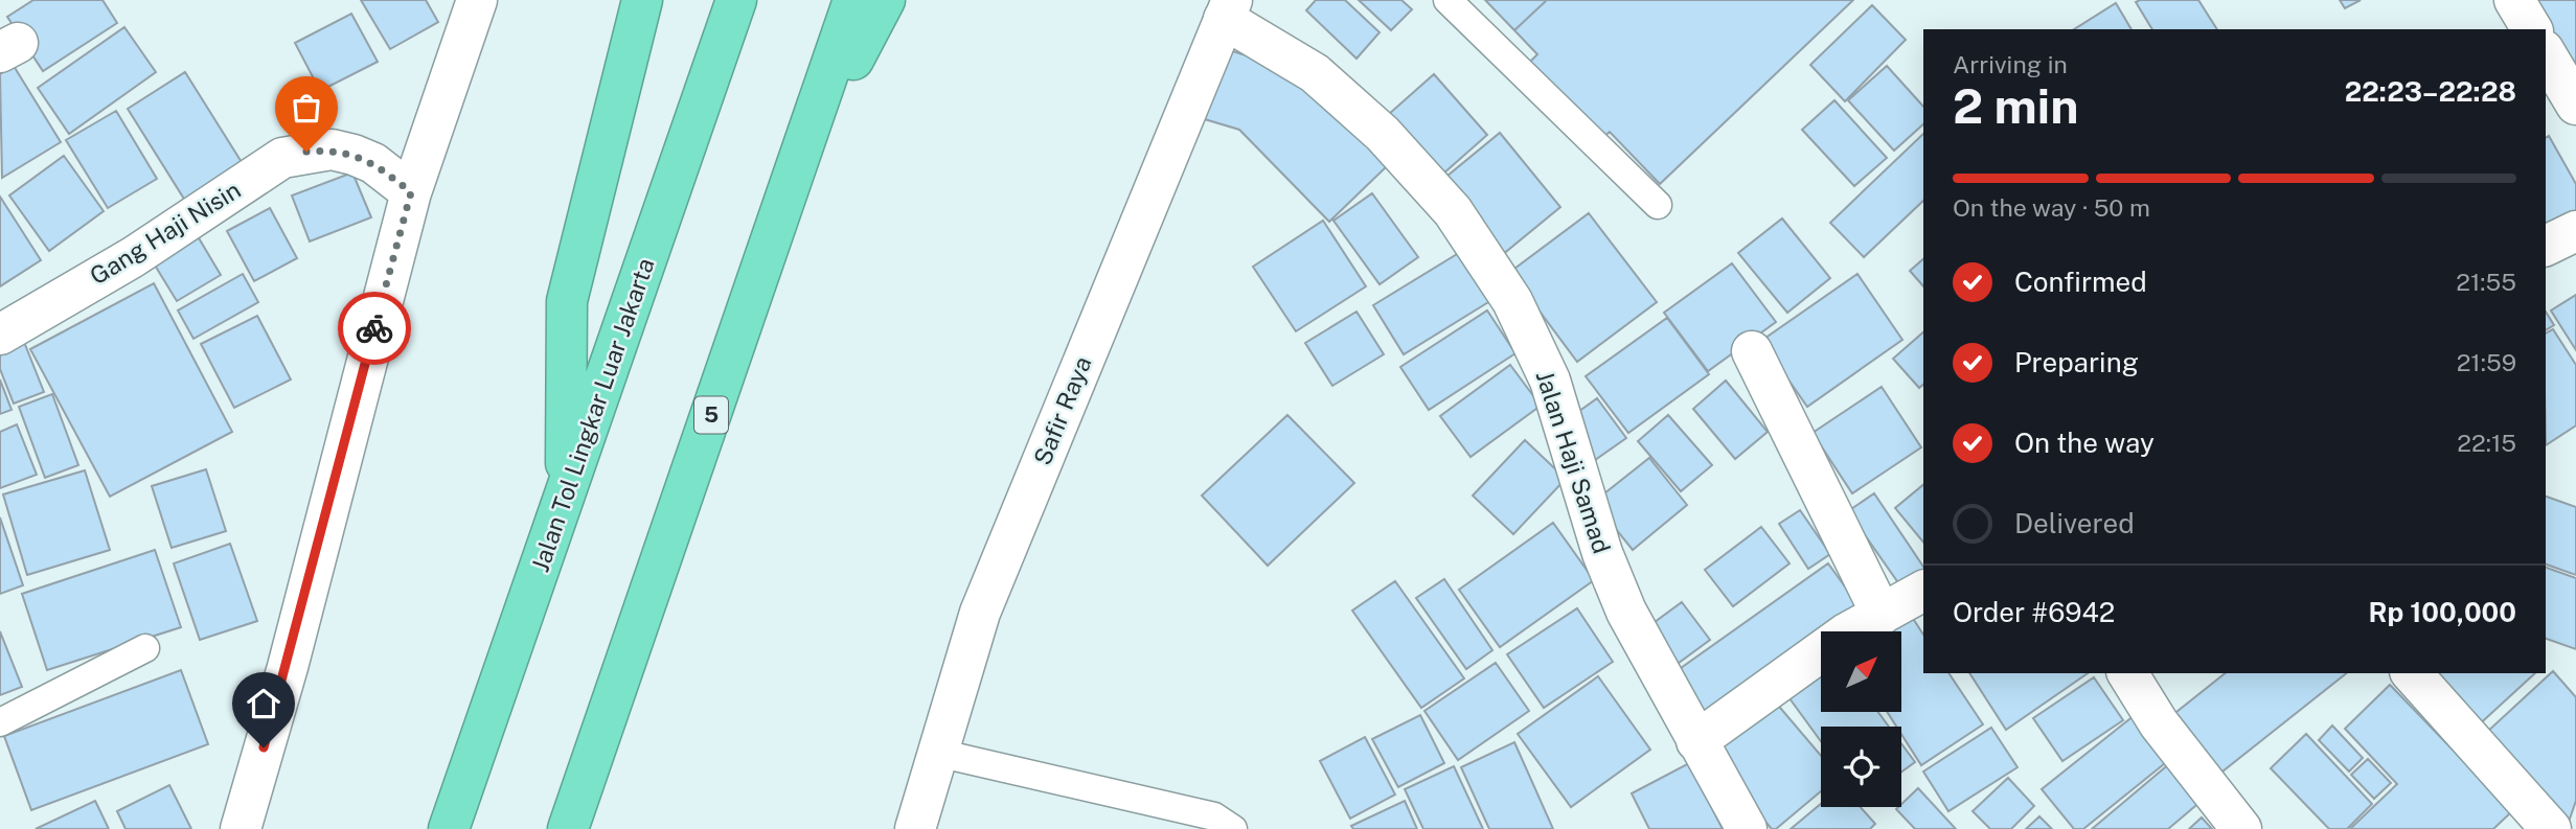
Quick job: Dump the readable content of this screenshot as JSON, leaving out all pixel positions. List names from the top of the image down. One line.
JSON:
{"streets":{"highway":["Jalan Tol Lingkar Luar Jakarta","5"],"street":["Gang Haji Nisin","Safir Raya","Jalan Haji Samad"]},"crossings":[["Safir Raya","Jalan Haji Samad"]],"north":"top right","page":{"heading":["2 min","Arriving in","22:23–22:28"],"panel":["Order #6942","Rp 100,000"],"bar":"On the way · 50 m","list":[["Confirmed","21:55"],["Preparing","21:59"],["On the way","22:15"],"Delivered"]}}
